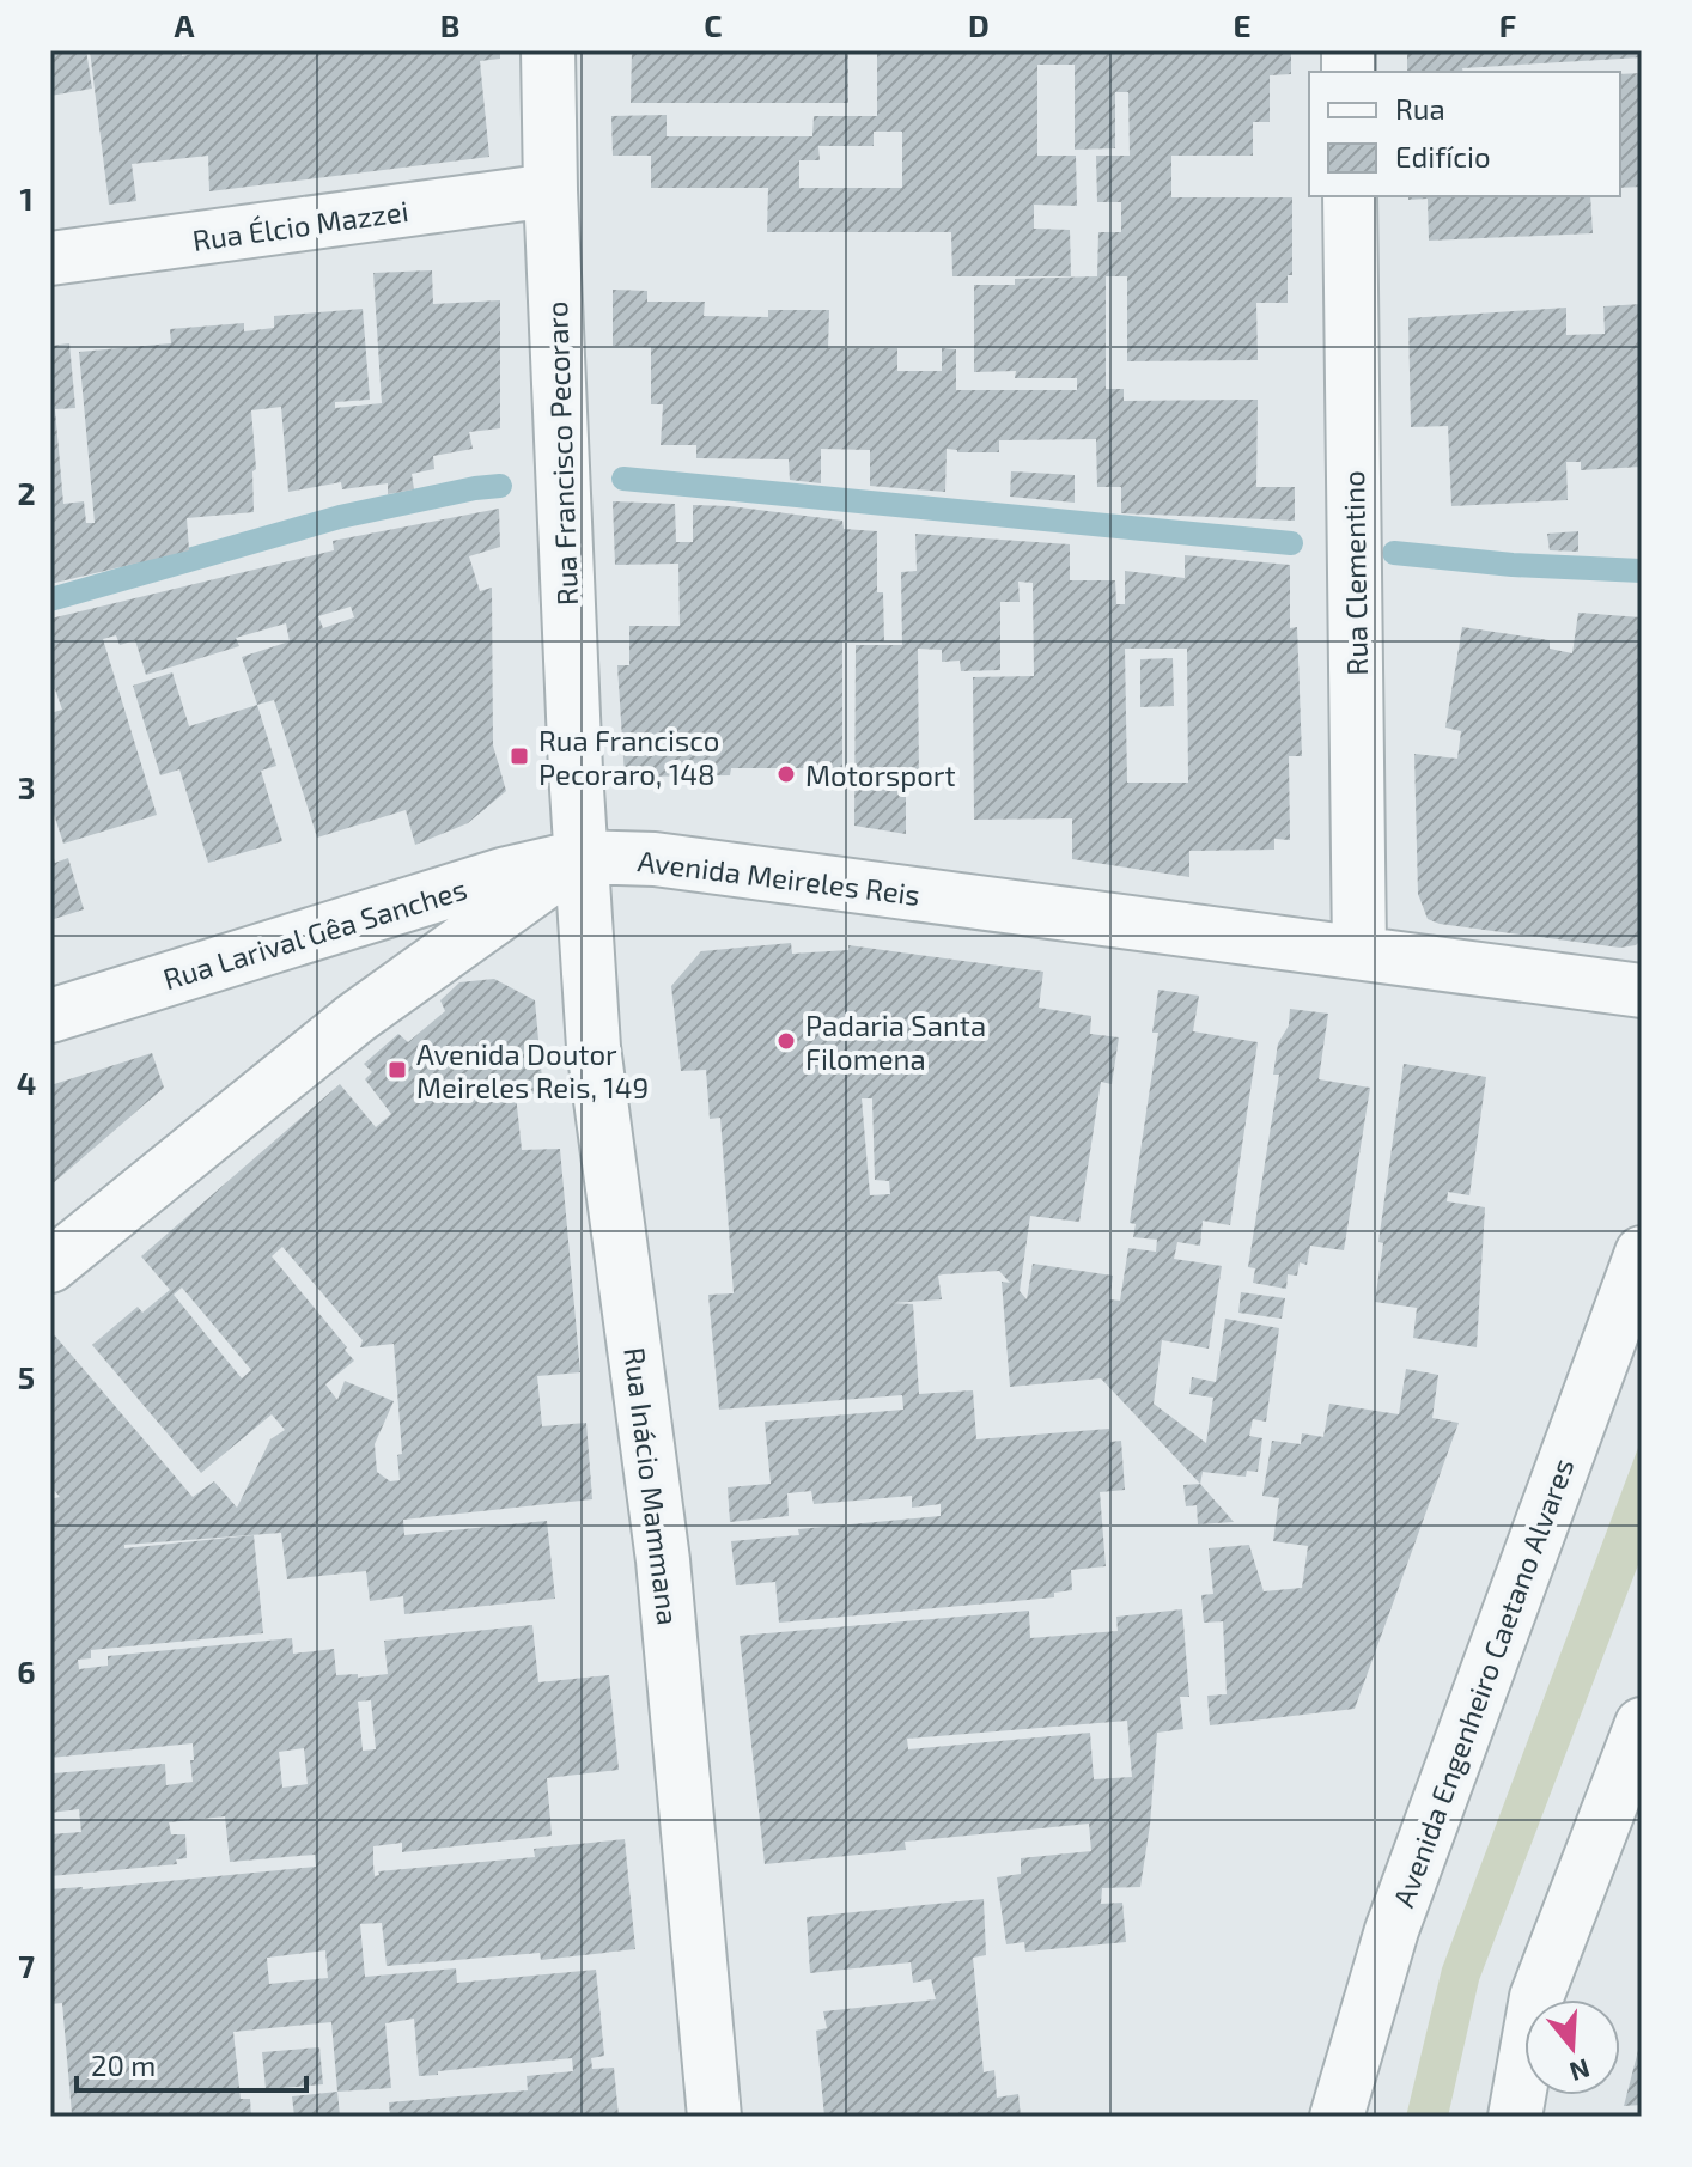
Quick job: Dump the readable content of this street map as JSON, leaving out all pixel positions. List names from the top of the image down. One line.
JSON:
{"streets":{"street":["Rua Élcio Mazzei","Rua Francisco Pecoraro","Rua Clementino","Avenida Meireles Reis","Rua Larival Gêa Sanches","Rua Inácio Mammana","Avenida Engenheiro Caetano Alvares"]},"crossings":[["Rua Élcio Mazzei","Rua Francisco Pecoraro"],["Rua Francisco Pecoraro","Avenida Meireles Reis"],["Rua Francisco Pecoraro","Rua Larival Gêa Sanches"],["Rua Francisco Pecoraro","Rua Inácio Mammana"],["Rua Clementino","Avenida Meireles Reis"],["Avenida Meireles Reis","Rua Larival Gêa Sanches"],["Avenida Meireles Reis","Rua Inácio Mammana"],["Rua Larival Gêa Sanches","Rua Inácio Mammana"]],"places":{"transit":["Rua Francisco Pecoraro, 148","Avenida Doutor Meireles Reis, 149"],"other":["Motorsport","Padaria Santa Filomena"]},"legend":["Rua","Edifício"],"scale_bar":"20 m","north":"bottom","grid":{"columns":["A","B","C","D","E","F"],"rows":["1","2","3","4","5","6","7"]}}
